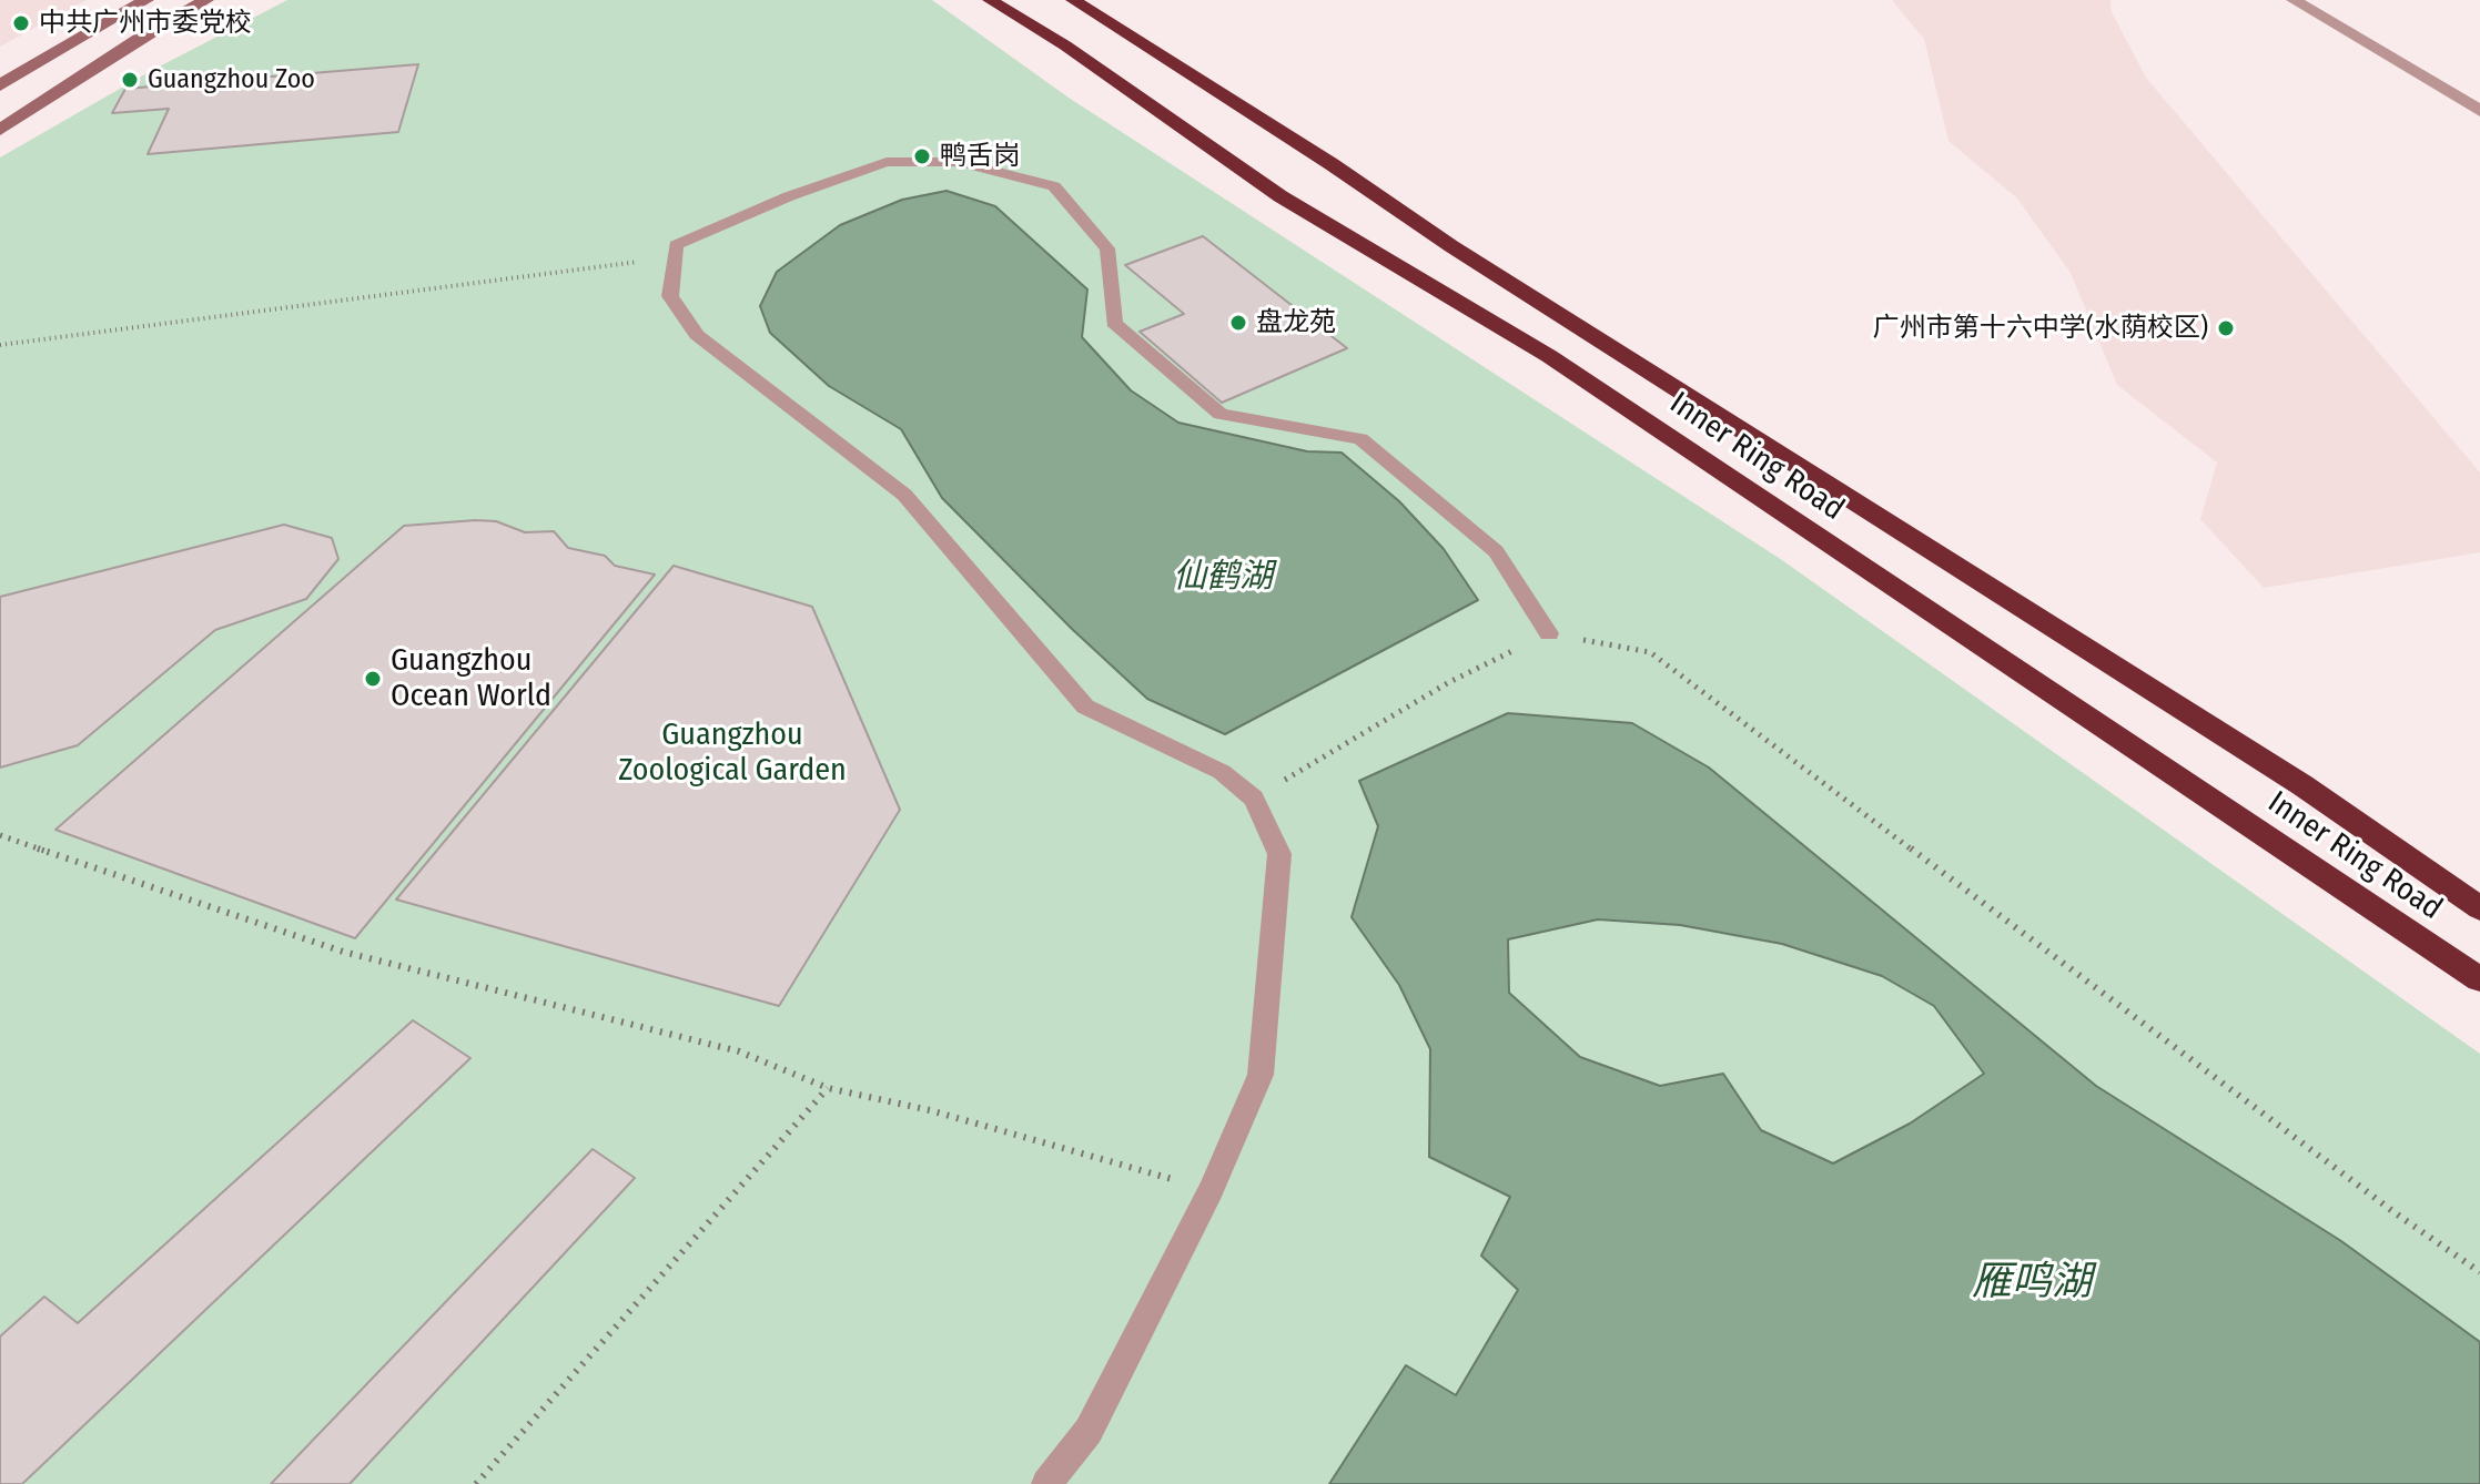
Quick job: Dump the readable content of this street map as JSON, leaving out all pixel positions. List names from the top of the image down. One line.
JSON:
{"streets":{"highway":["Inner Ring Road"]},"water":["仙鹤湖","雁鸣湖"],"parks":["Guangzhou Zoological Garden"],"places":["中共广州市委党校","Guangzhou Zoo","鸭舌岗","盘龙苑","广州市第十六中学(水荫校区)","Guangzhou Ocean World"]}
